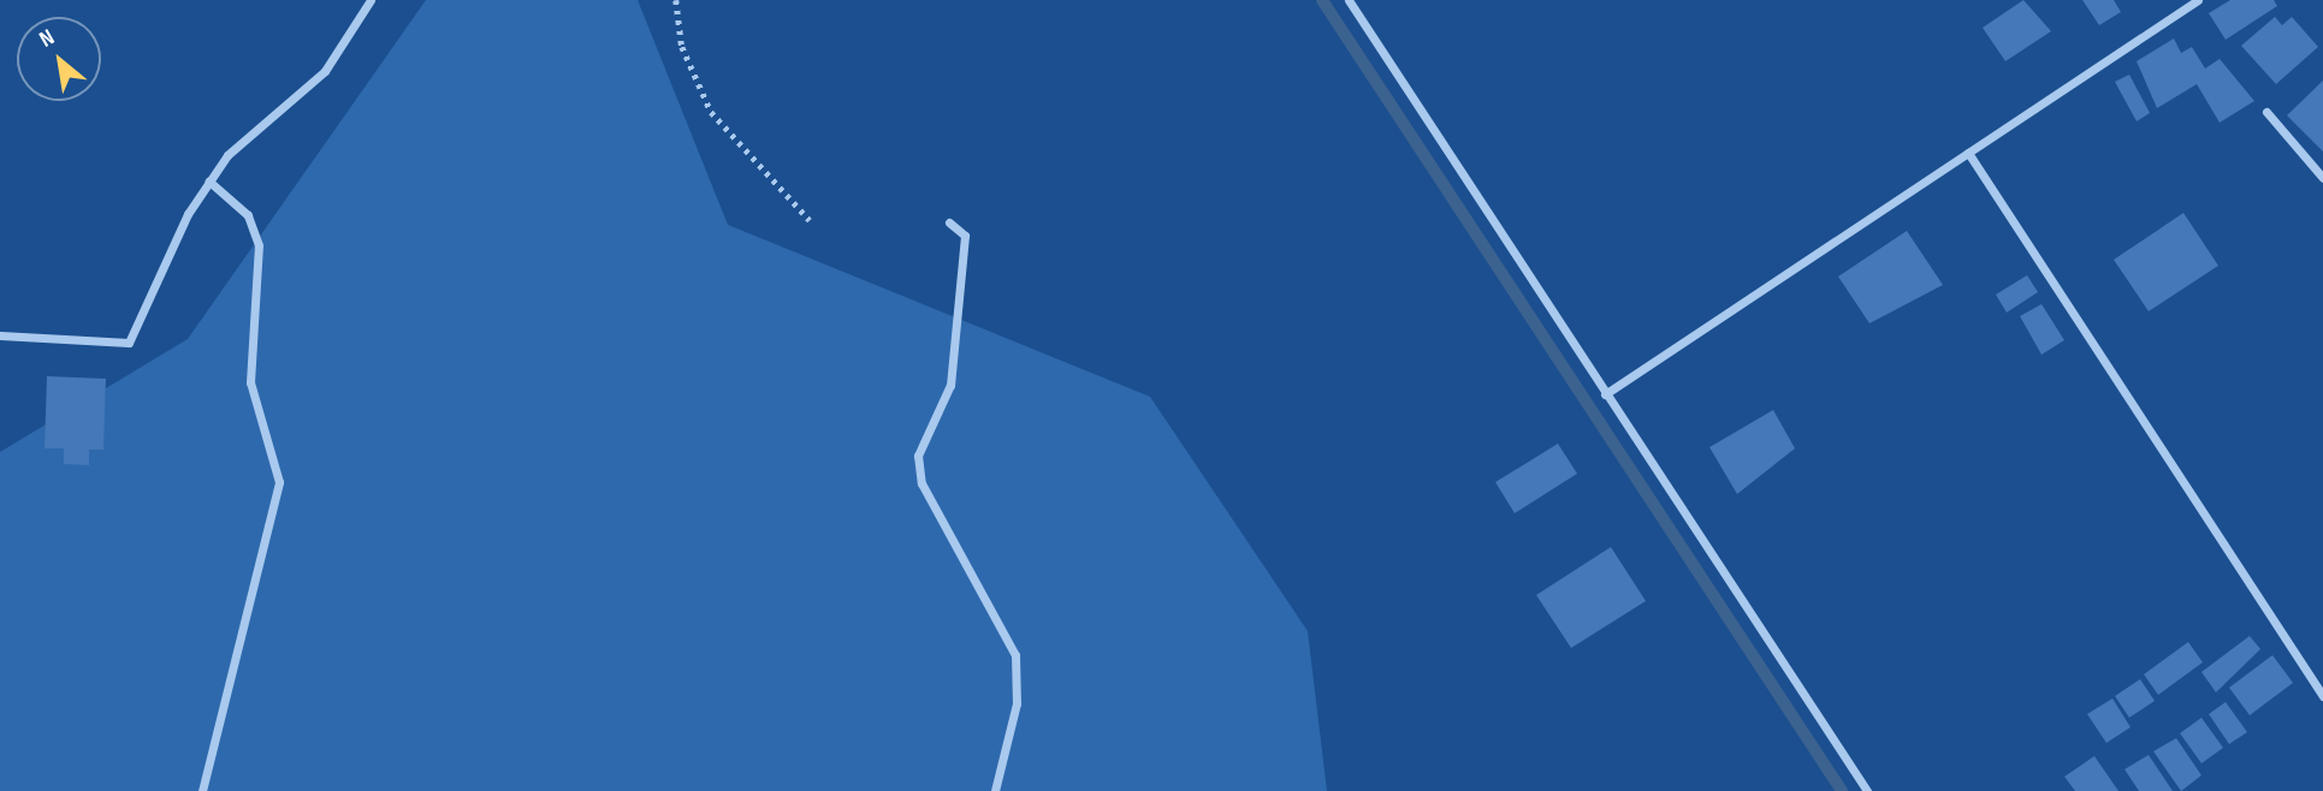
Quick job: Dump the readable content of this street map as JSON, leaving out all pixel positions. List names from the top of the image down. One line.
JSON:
{"north":"top left"}
